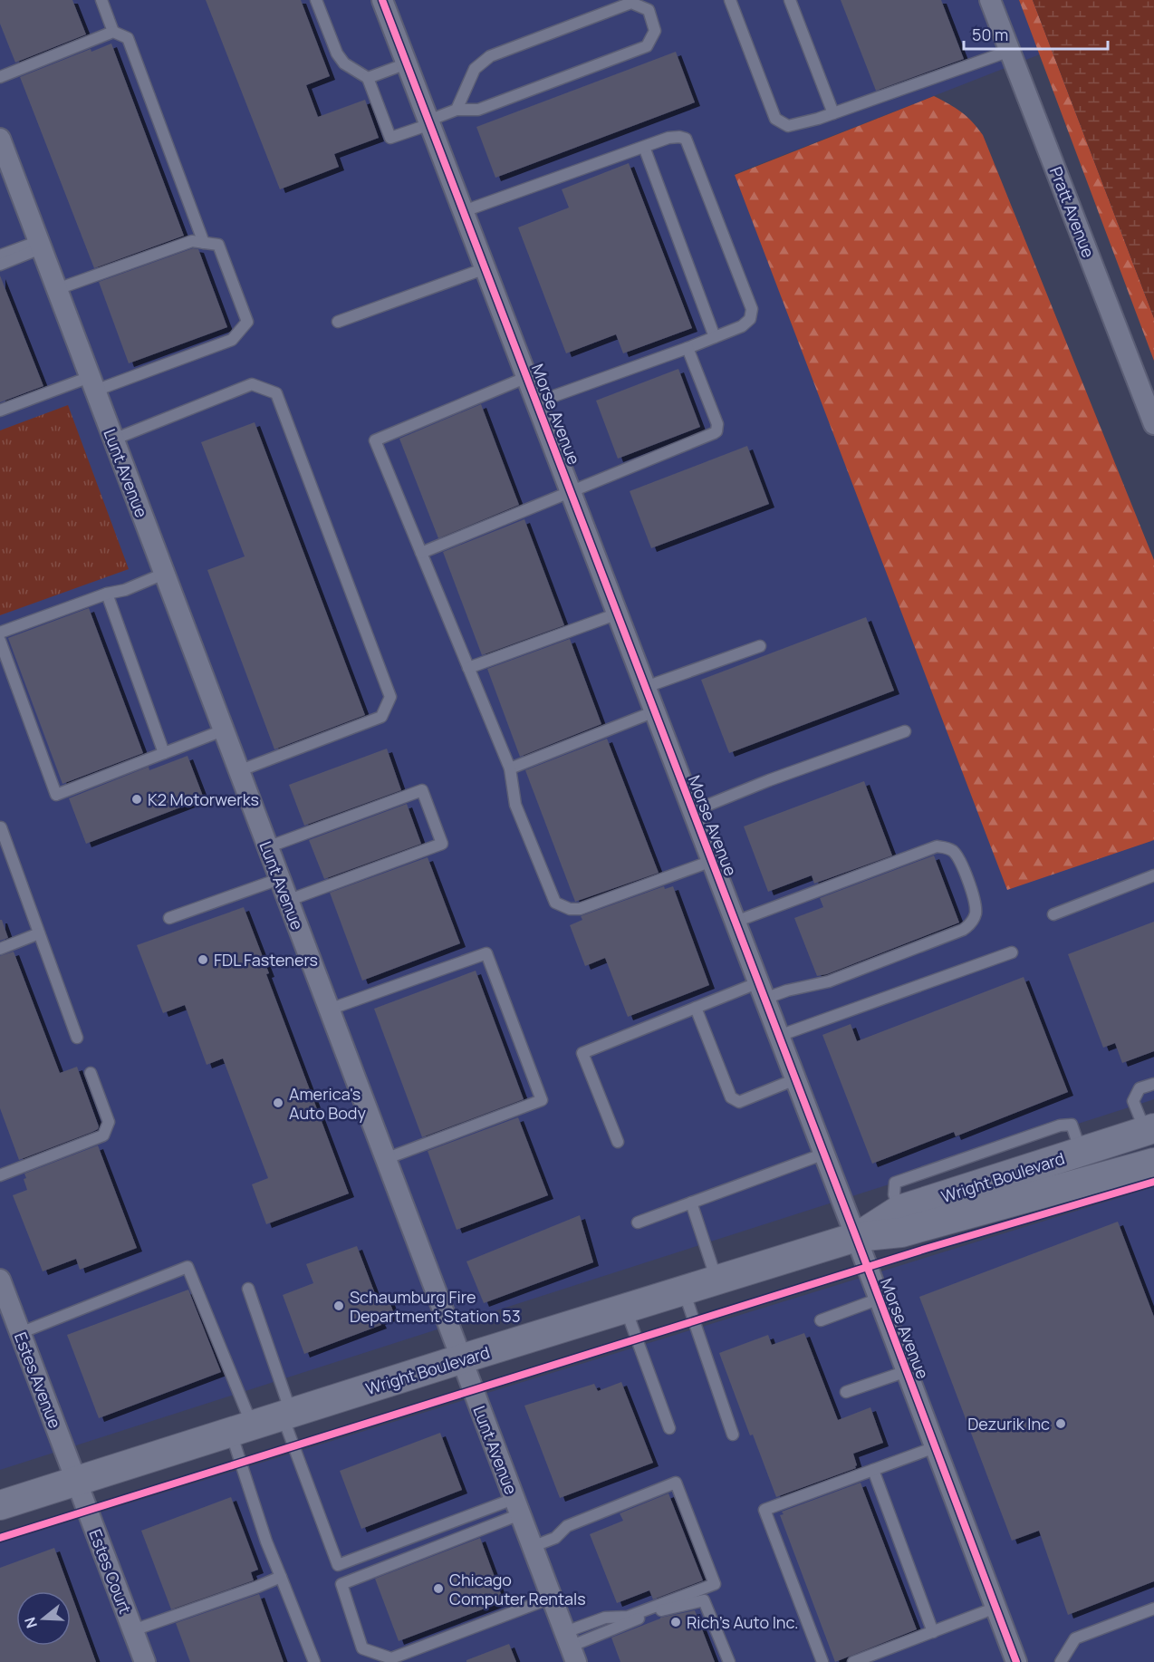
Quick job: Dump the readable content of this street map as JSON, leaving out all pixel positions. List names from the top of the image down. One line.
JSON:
{"streets":{"street":["Pratt Avenue","Morse Avenue","Lunt Avenue","Wright Boulevard","Estes Avenue","Estes Court"]},"crossings":[["Morse Avenue","Wright Boulevard"],["Lunt Avenue","Wright Boulevard"],["Wright Boulevard","Estes Avenue"],["Wright Boulevard","Estes Court"],["Estes Avenue","Estes Court"]],"places":["K2 Motorwerks","FDL Fasteners","America's Auto Body","Schaumburg Fire Department Station 53","Dezurik Inc","Chicago Computer Rentals","Rich's Auto Inc."],"scale_bar":"50 m","north":"left"}
